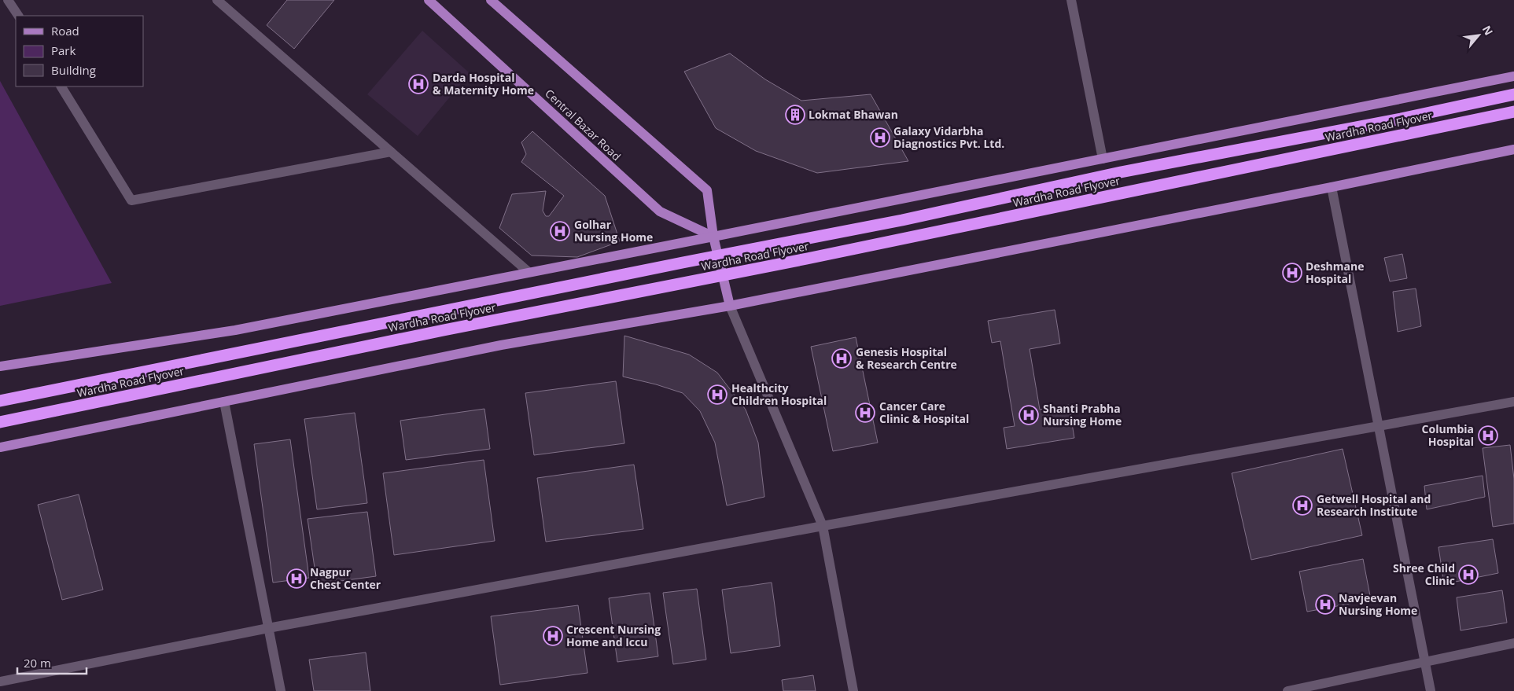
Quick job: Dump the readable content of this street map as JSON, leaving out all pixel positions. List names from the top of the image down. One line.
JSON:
{"streets":{"highway":["Wardha Road Flyover"],"main road":["Central Bazar Road"]},"places":{"hospital":["Darda Hospital & Maternity Home","Galaxy Vidarbha Diagnostics Pvt. Ltd.","Golhar Nursing Home","Deshmane Hospital","Genesis Hospital & Research Centre","Healthcity Children Hospital","Cancer Care Clinic & Hospital","Shanti Prabha Nursing Home","Columbia Hospital","Getwell Hospital and Research Institute","Shree Child Clinic","Nagpur Chest Center","Navjeevan Nursing Home","Crescent Nursing Home and Iccu"],"building":["Lokmat Bhawan"]},"legend":["Road","Park","Building"],"scale_bar":"20 m","north":"top right"}
